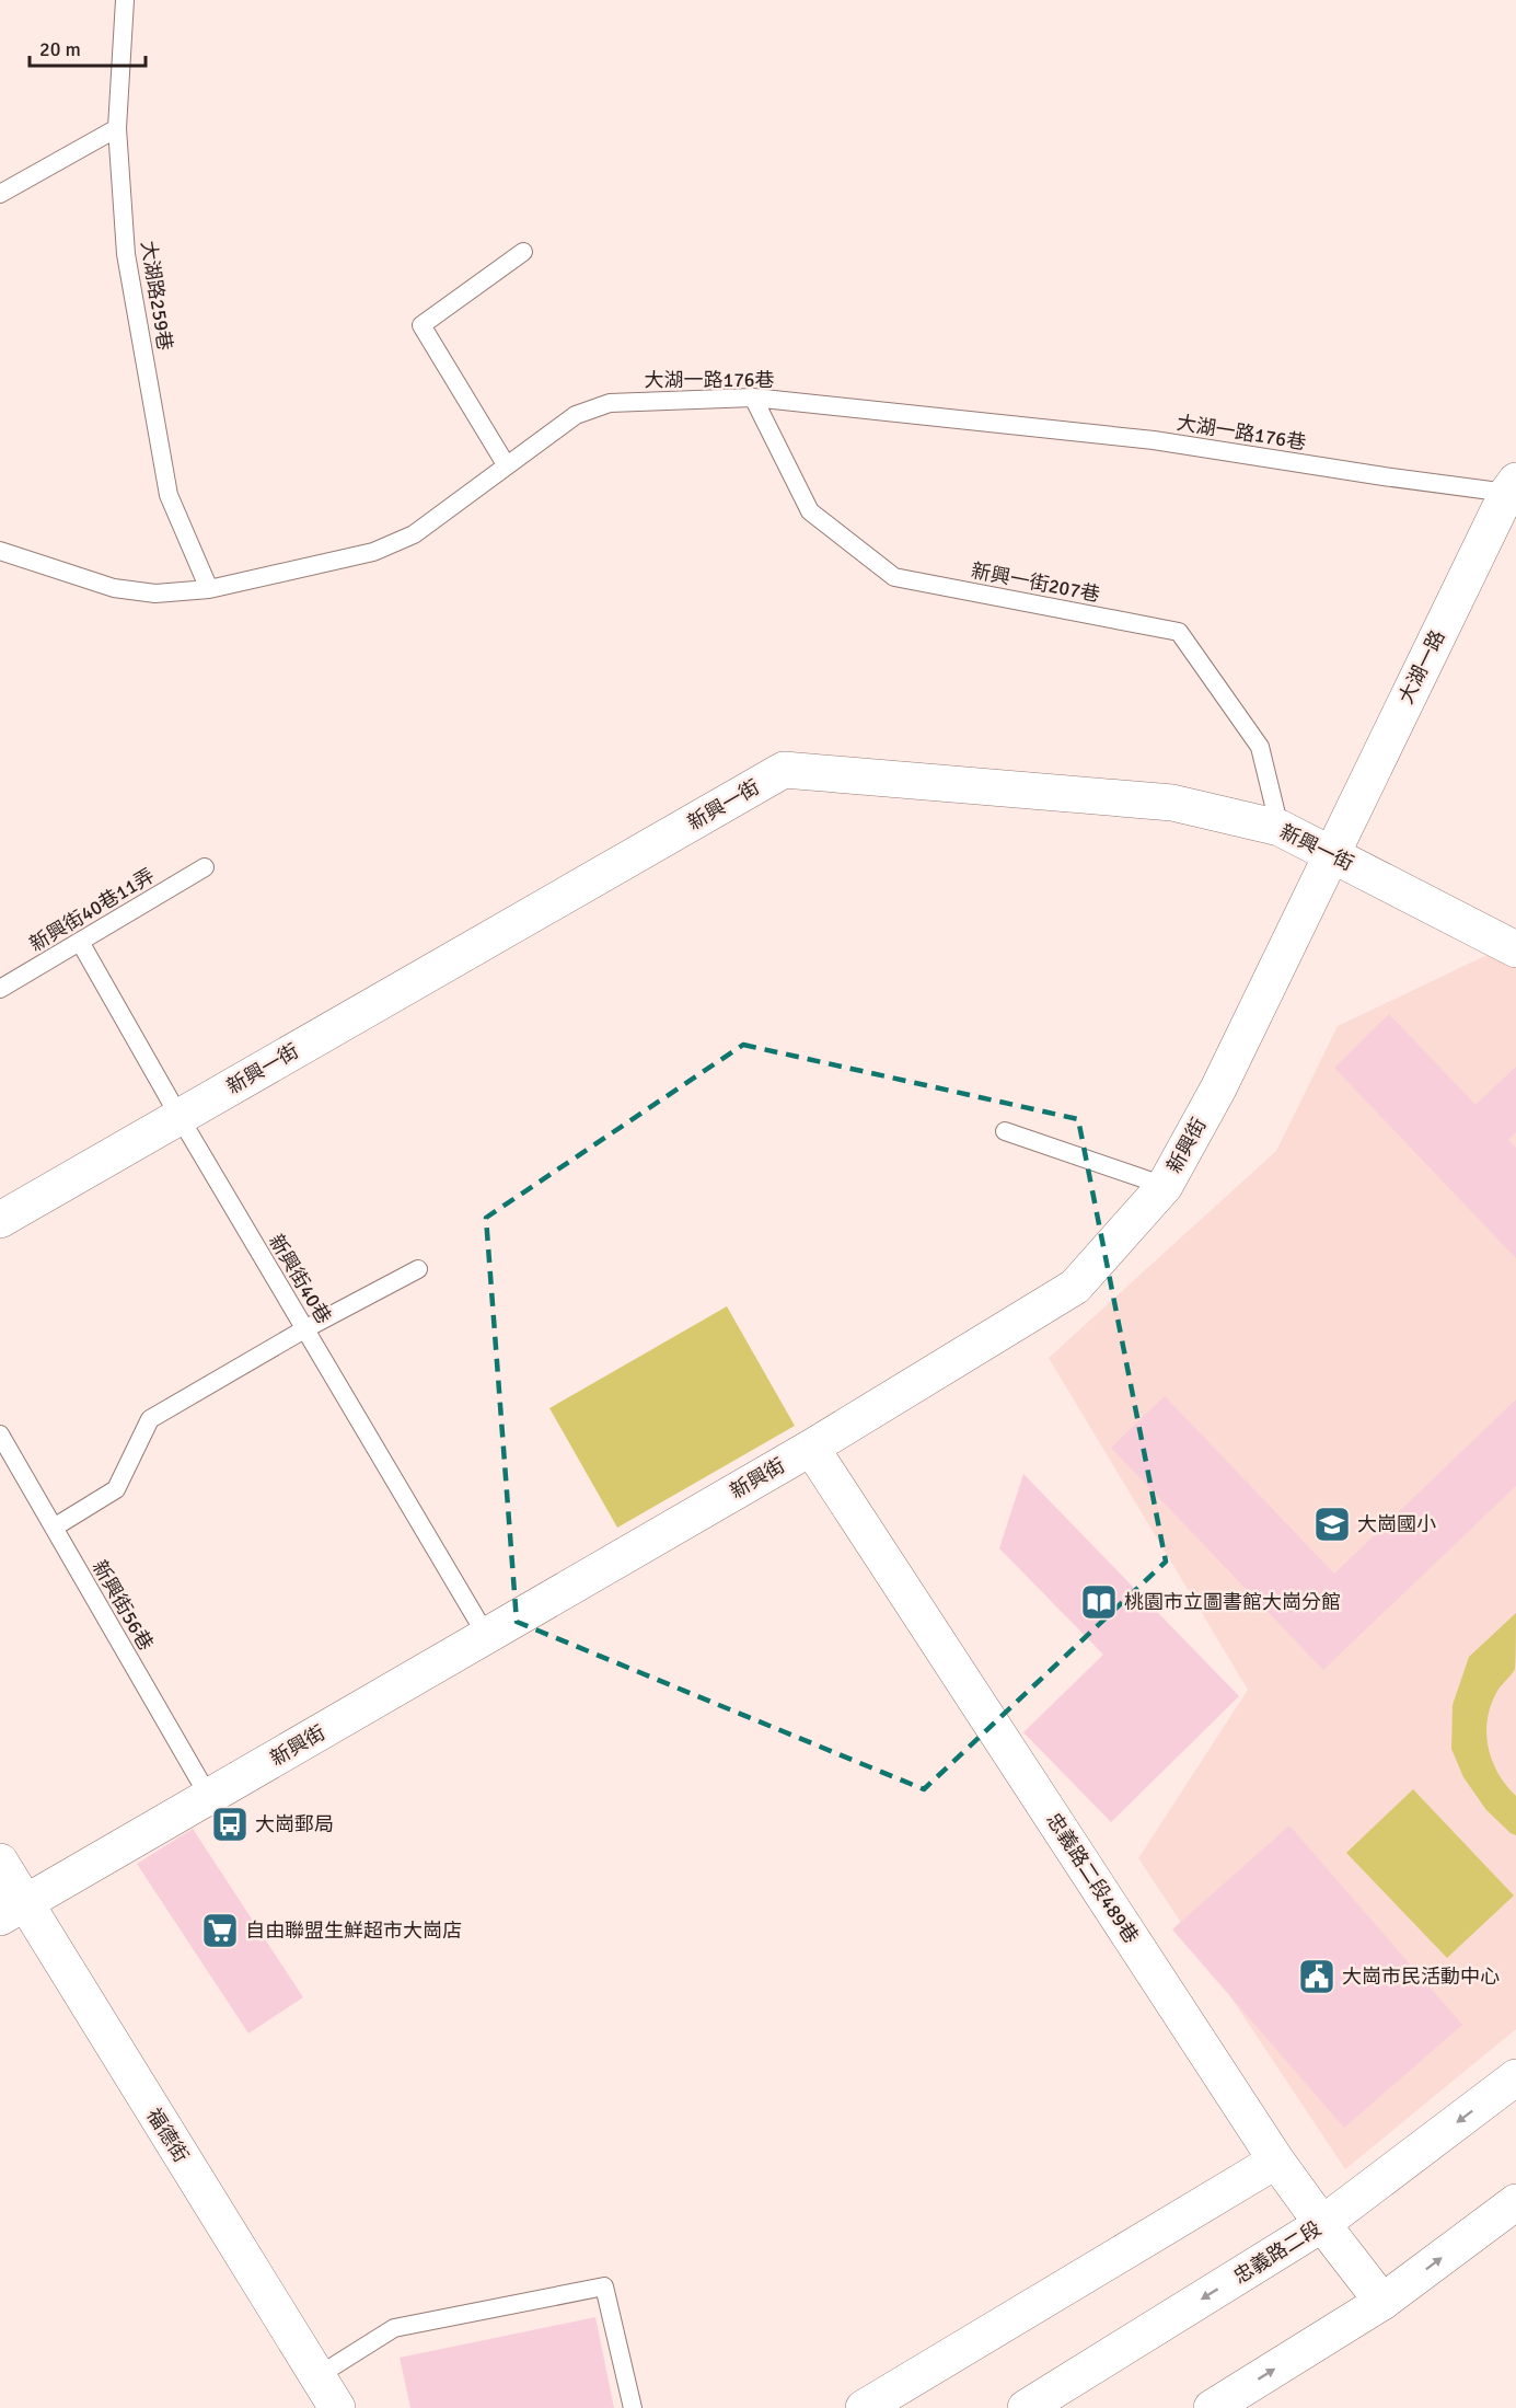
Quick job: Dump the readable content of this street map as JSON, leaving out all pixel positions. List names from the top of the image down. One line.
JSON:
{"streets":{"street":["大湖一路","新興一街","新興街","忠義路二段489巷","福德街","忠義路二段"],"lane":["大湖路259巷","大湖一路176巷","新興一街207巷","新興街40巷11弄","新興街40巷","新興街56巷"]},"crossings":[["大湖路259巷","大湖一路176巷"],["大湖一路176巷","新興一街207巷"],["大湖一路176巷","大湖一路"],["新興一街207巷","新興一街"],["大湖一路","新興一街"],["大湖一路","新興街"],["新興一街","新興街"],["新興一街","新興街40巷"],["新興街40巷11弄","新興街40巷"],["新興街","新興街40巷"],["新興街","新興街56巷"],["新興街","忠義路二段489巷"],["新興街","福德街"],["忠義路二段489巷","忠義路二段"]],"places":{"school or university":["大崗國小"],"library":["桃園市立圖書館大崗分館"],"bus stop":["大崗郵局"],"supermarket":["自由聯盟生鮮超市大崗店"],"public building":["大崗市民活動中心"]},"scale_bar":"20 m"}
